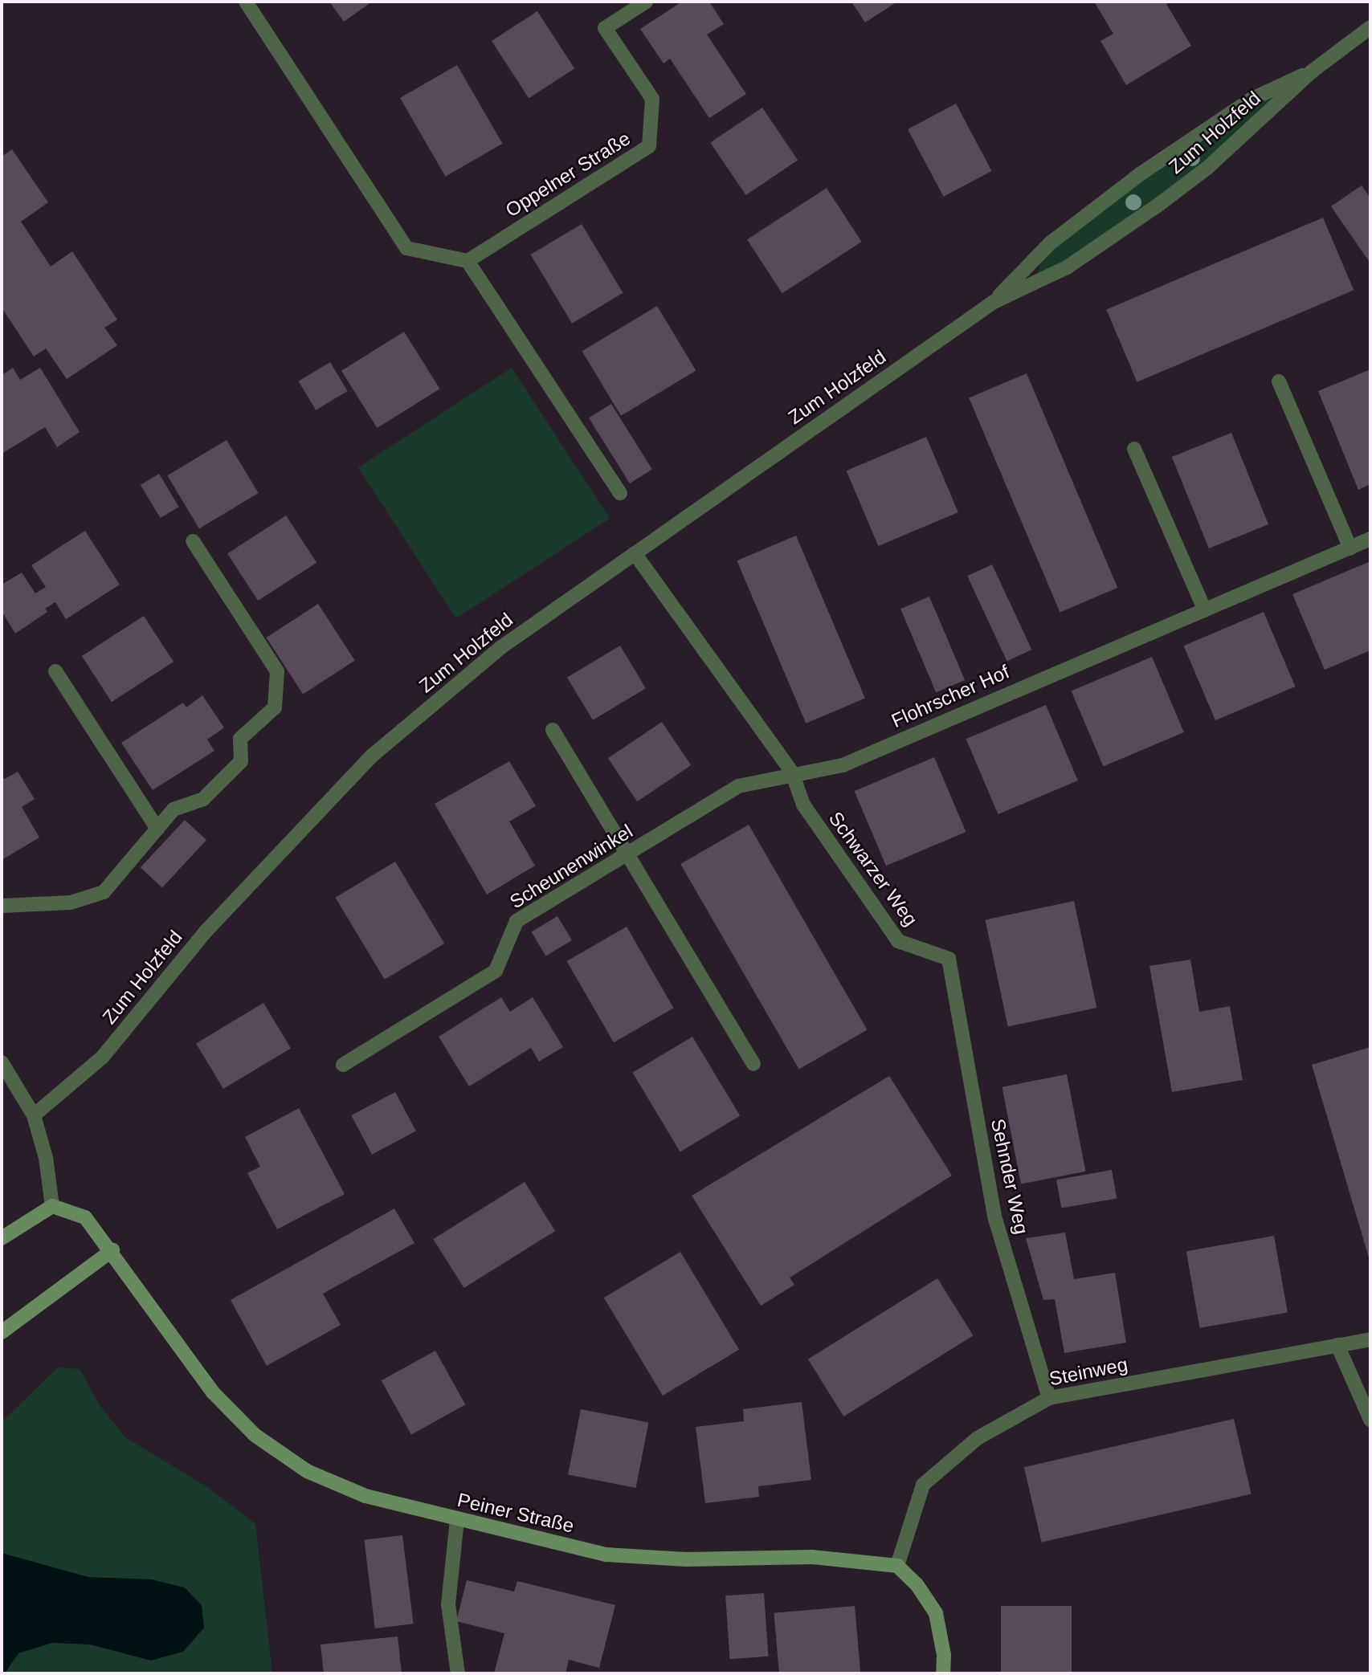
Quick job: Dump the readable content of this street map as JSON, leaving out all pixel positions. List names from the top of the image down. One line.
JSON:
{"streets":{"street":["Zum Holzfeld","Oppelner Straße","Flohrscher Hof","Scheunenwinkel","Schwarzer Weg","Sehnder Weg","Steinweg","Peiner Straße"]},"crossings":[["Flohrscher Hof","Scheunenwinkel"],["Flohrscher Hof","Schwarzer Weg"],["Scheunenwinkel","Schwarzer Weg"],["Schwarzer Weg","Sehnder Weg"],["Sehnder Weg","Steinweg"],["Steinweg","Peiner Straße"]]}
